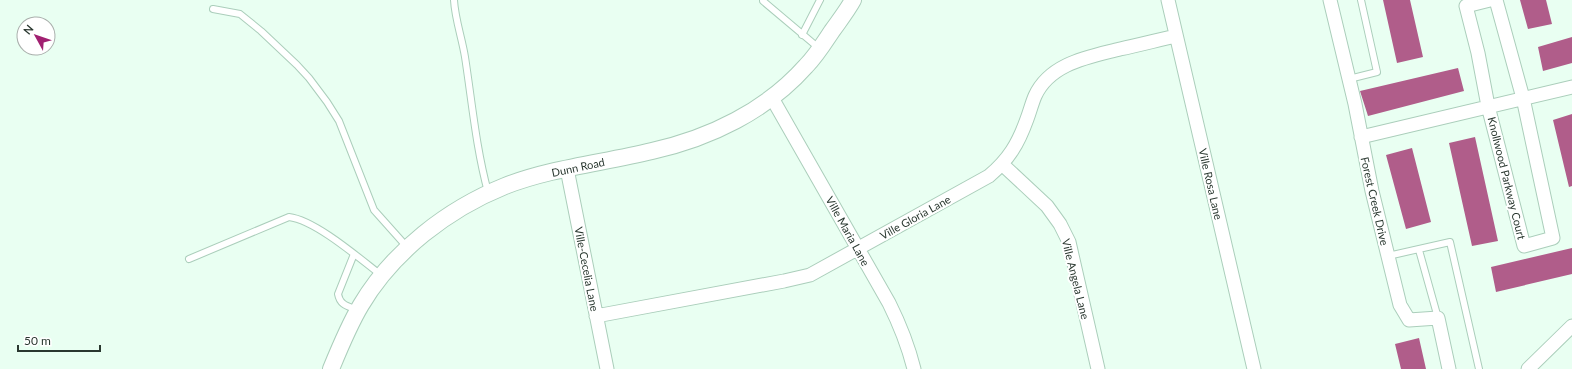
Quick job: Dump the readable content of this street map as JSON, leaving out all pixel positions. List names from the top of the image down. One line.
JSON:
{"streets":{"street":["Dunn Road","Knollwood Parkway Court","Ville Rosa Lane","Forest Creek Drive","Ville Gloria Lane","Ville Maria Lane","Ville-Cecelia Lane","Ville Angela Lane"]},"crossings":[["Dunn Road","Ville Maria Lane"],["Dunn Road","Ville-Cecelia Lane"],["Ville Rosa Lane","Ville Gloria Lane"],["Ville Gloria Lane","Ville Maria Lane"],["Ville Gloria Lane","Ville-Cecelia Lane"],["Ville Gloria Lane","Ville Angela Lane"]],"scale_bar":"50 m","north":"top left"}
